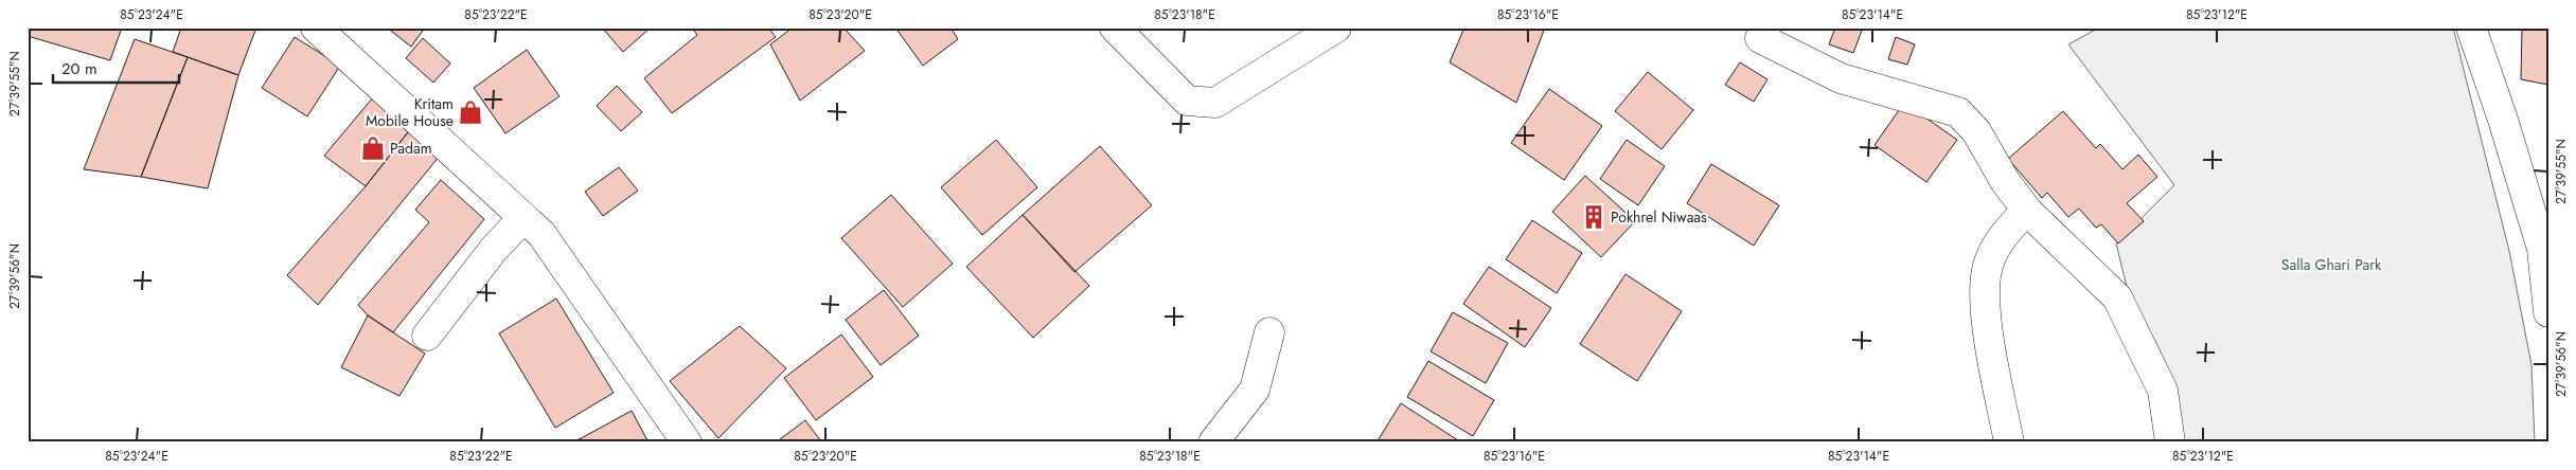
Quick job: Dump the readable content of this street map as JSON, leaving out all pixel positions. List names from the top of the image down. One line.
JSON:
{"parks":["Salla Ghari Park"],"places":{"shop":["Kritam Mobile House","Padam"],"building":["Pokhrel Niwaas"]},"scale_bar":"20 m","coordinates":["85°23'24\"E","85°23'22\"E","85°23'20\"E","85°23'18\"E","85°23'16\"E","85°23'14\"E","85°23'12\"E","27°39'55\"N","27°39'56\"N"]}
